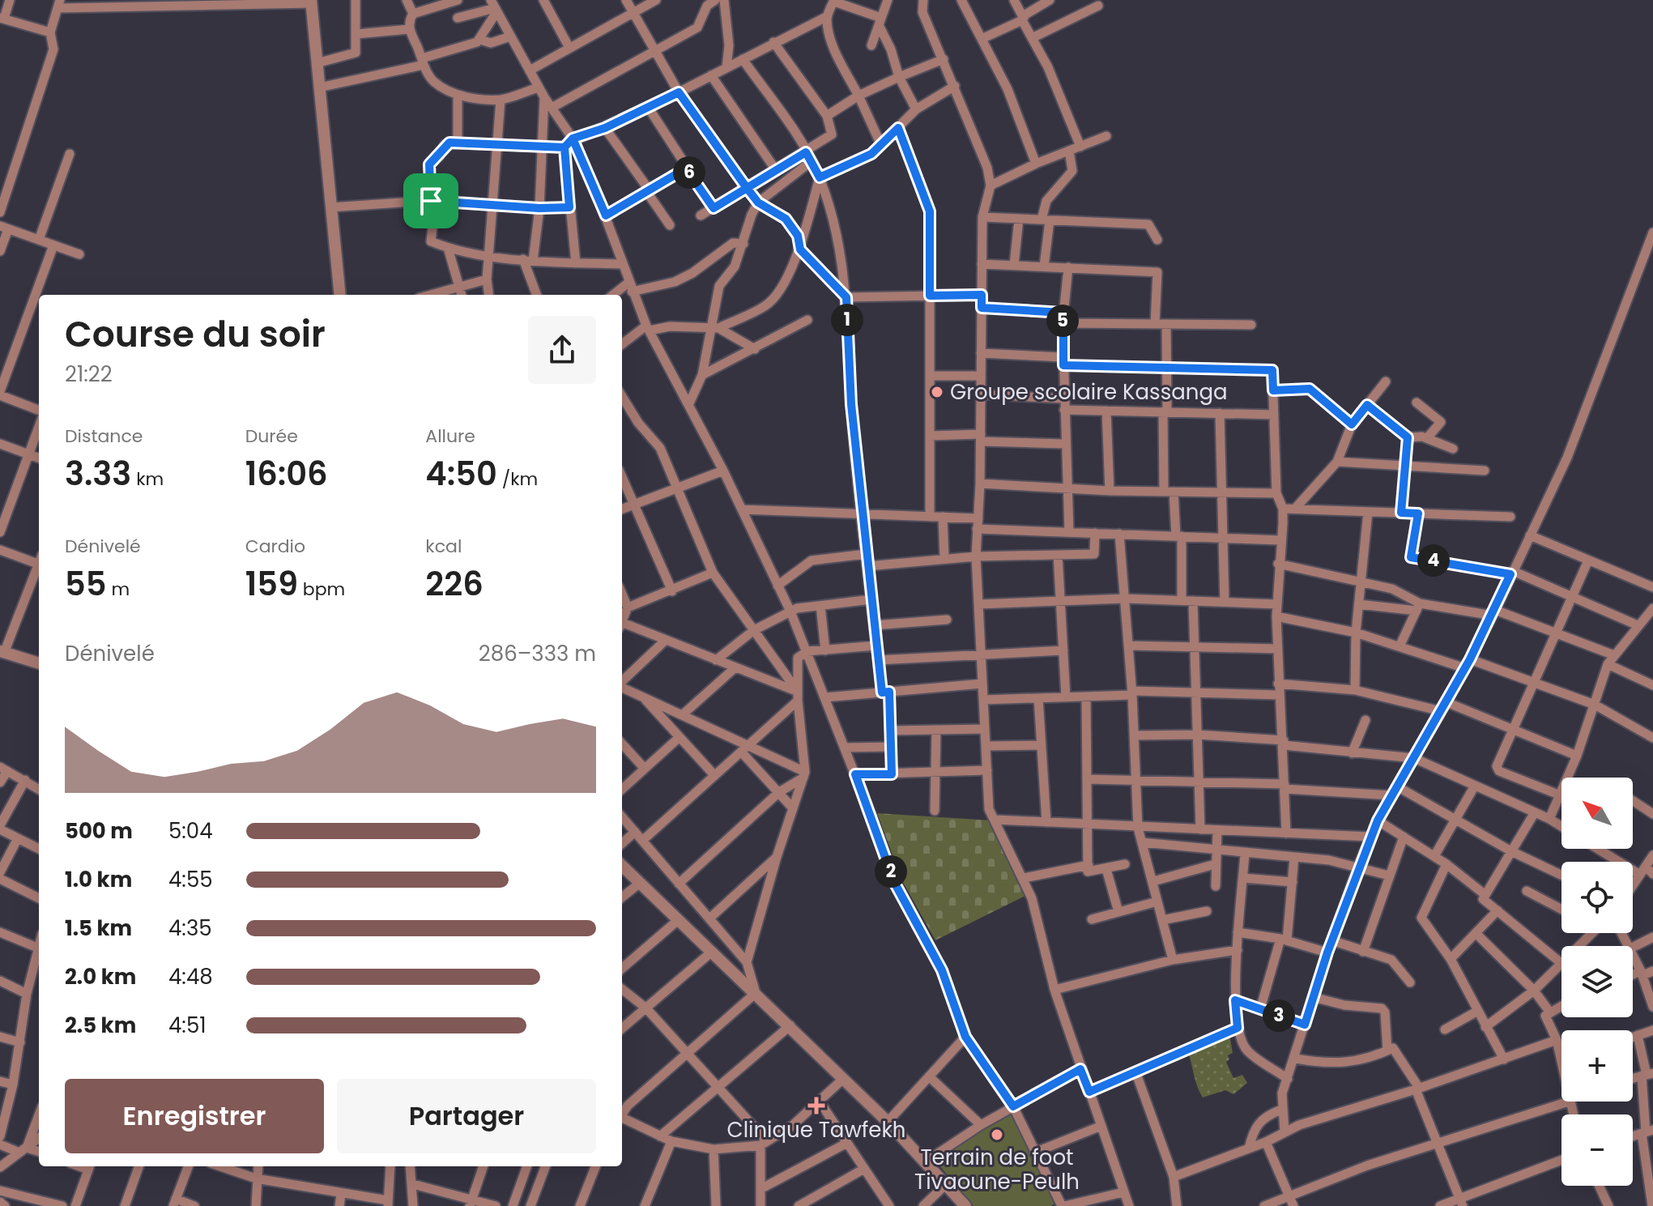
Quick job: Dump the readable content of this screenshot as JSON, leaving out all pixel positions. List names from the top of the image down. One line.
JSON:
{"places":{"other":["Groupe scolaire Kassanga","Terrain de foot Tivaoune-Peulh"],"health":["Clinique Tawfekh"]},"north":"top left","page":{"pins":["6","1","5","4","2","3"],"heading":["Course du soir","21:22"],"stats":[["Distance","3.33 km"],["Durée","16:06"],["Allure","4:50 /km"],["Dénivelé","55 m"],["Cardio","159 bpm"],["kcal","226"]],"chart":["Dénivelé","286–333 m"],"map_buttons":["+","−"],"list":[{"name":"500 m","note":"5:04"},{"name":"1.0 km","note":"4:55"},{"name":"1.5 km","note":"4:35"},{"name":"2.0 km","note":"4:48"},{"name":"2.5 km","note":"4:51"}],"buttons":["Enregistrer","Partager"]}}
